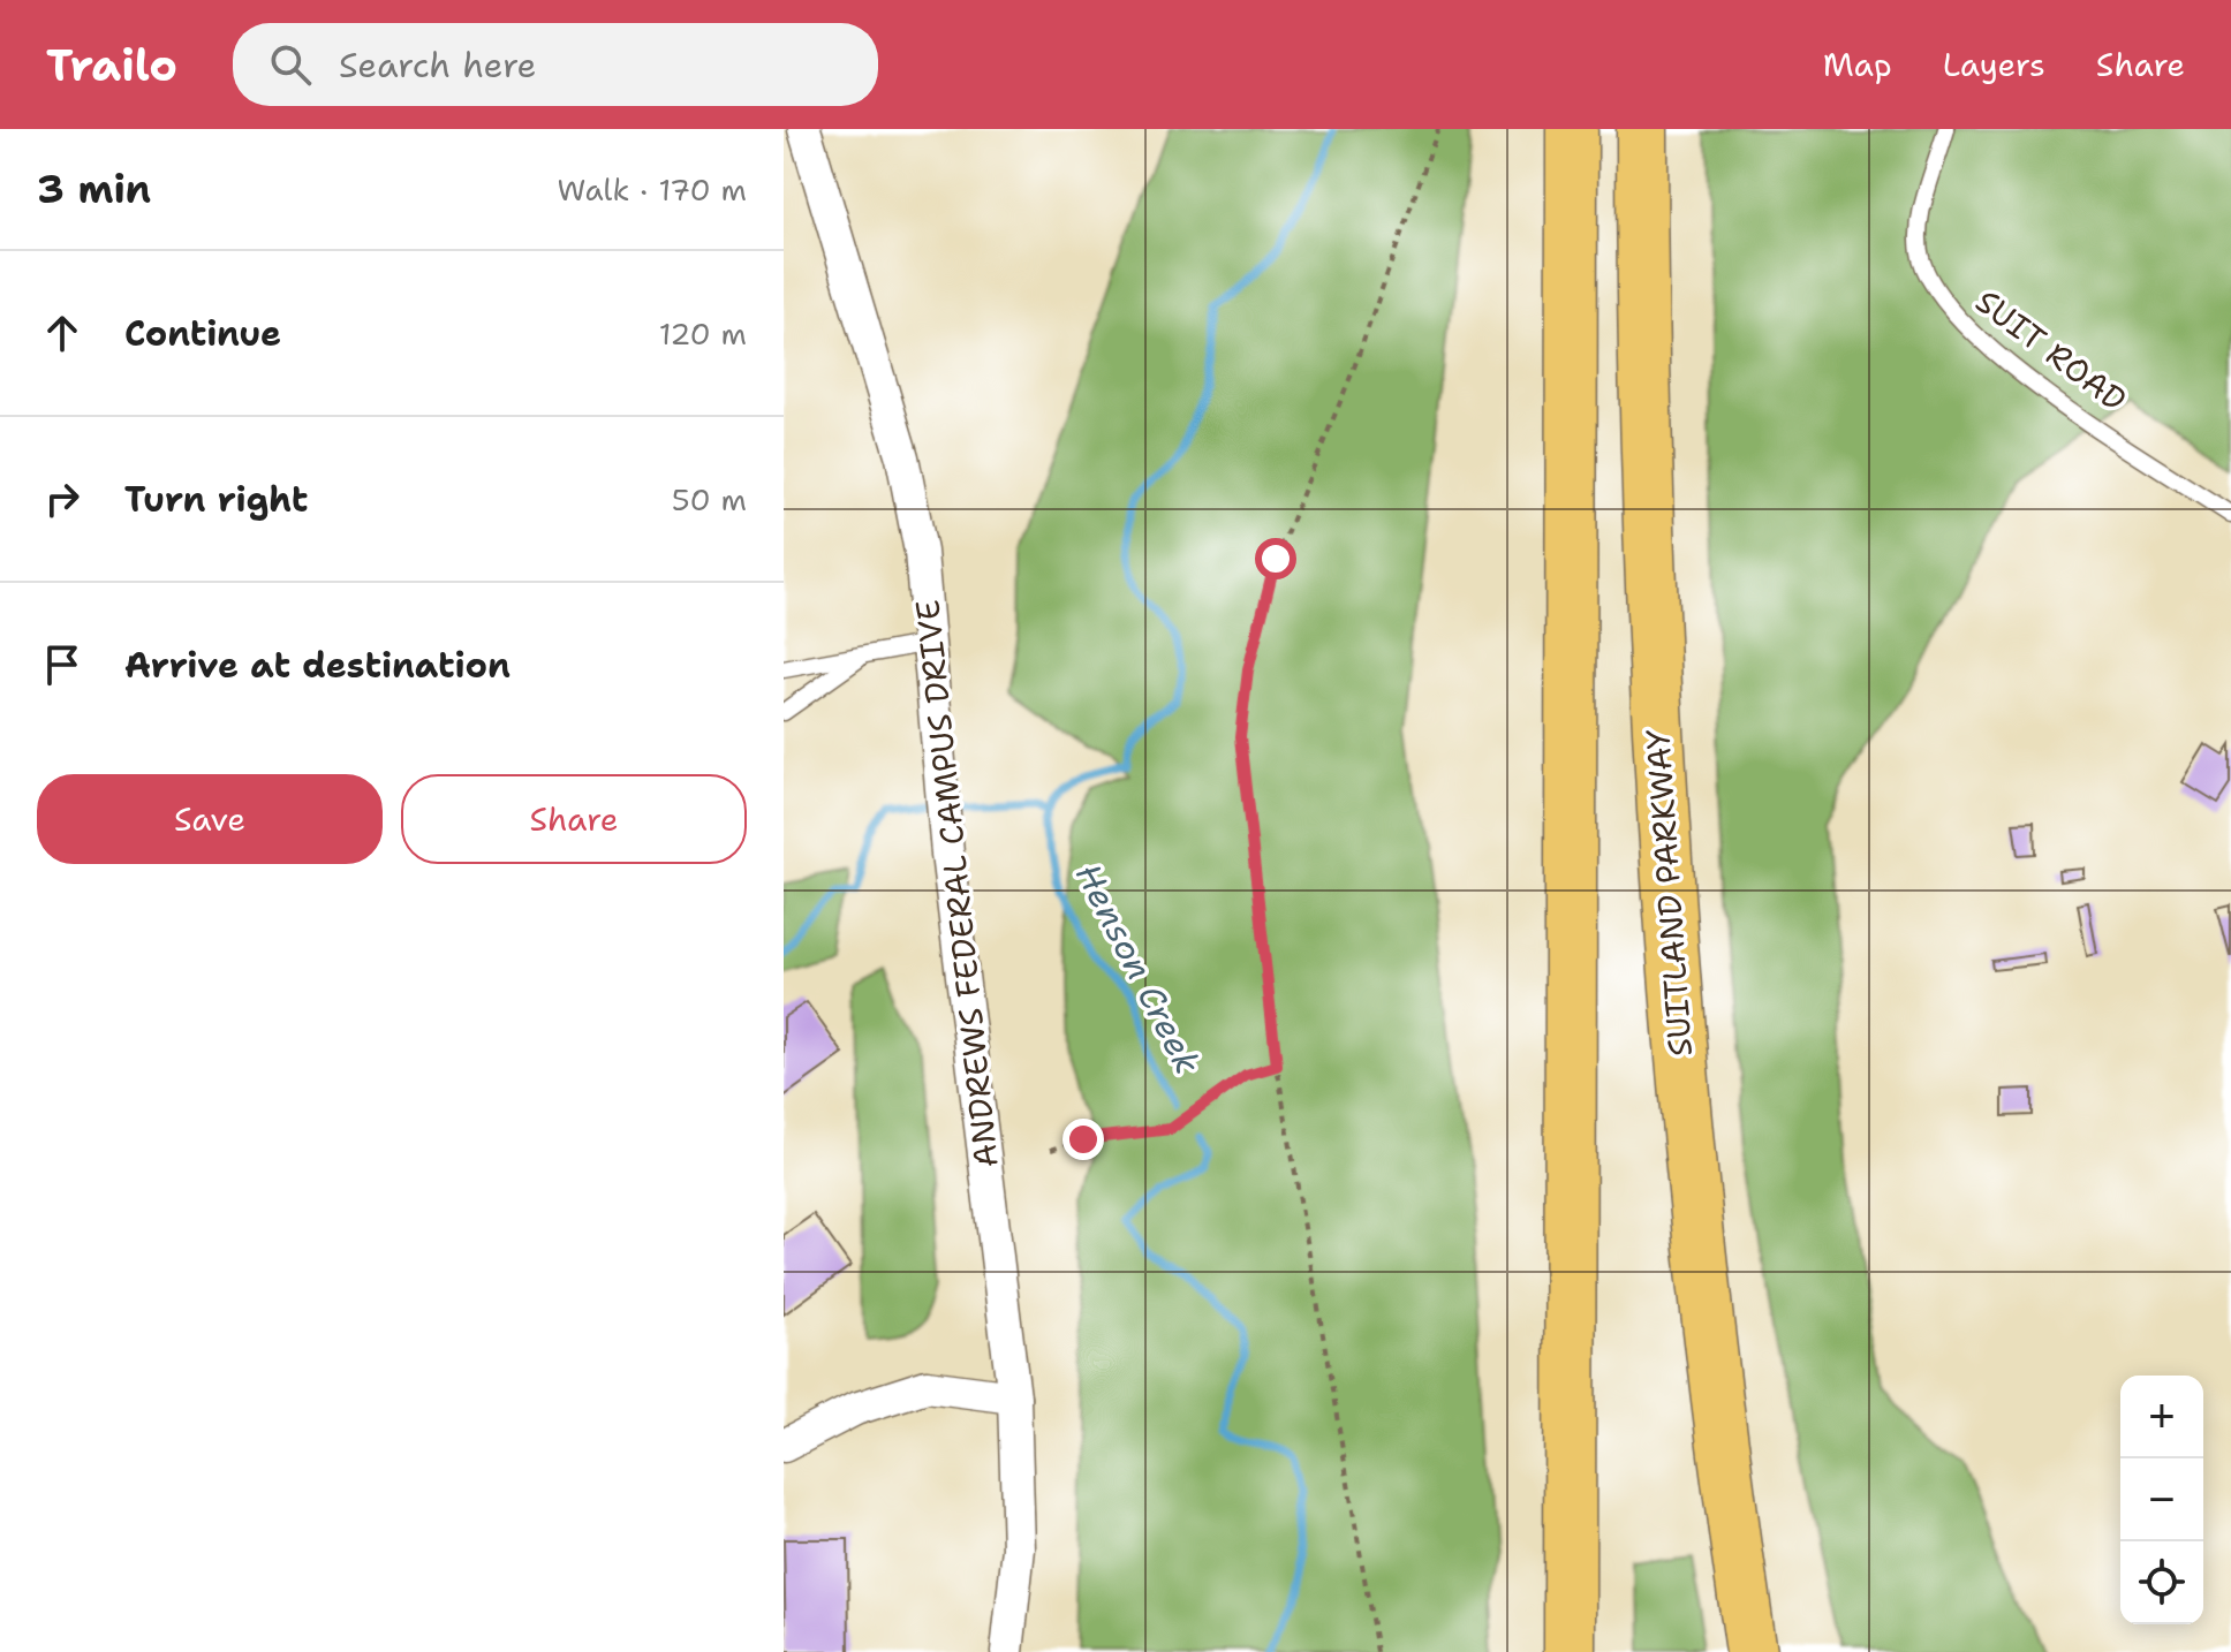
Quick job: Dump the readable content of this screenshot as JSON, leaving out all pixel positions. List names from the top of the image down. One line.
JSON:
{"streets":{"highway":["SUITLAND PARKWAY"],"street":["ANDREWS FEDERAL CAMPUS DRIVE"],"lane":["SUIT ROAD"]},"water":["Henson Creek"],"page":{"header":"Trailo","search":"Search here","nav":["Map","Layers","Share"],"heading":["3 min","Walk · 170 m"],"list":[["Continue","120 m"],["Turn right","50 m"],"Arrive at destination"],"buttons":["Save","Share"],"map_buttons":["+","−"]}}
